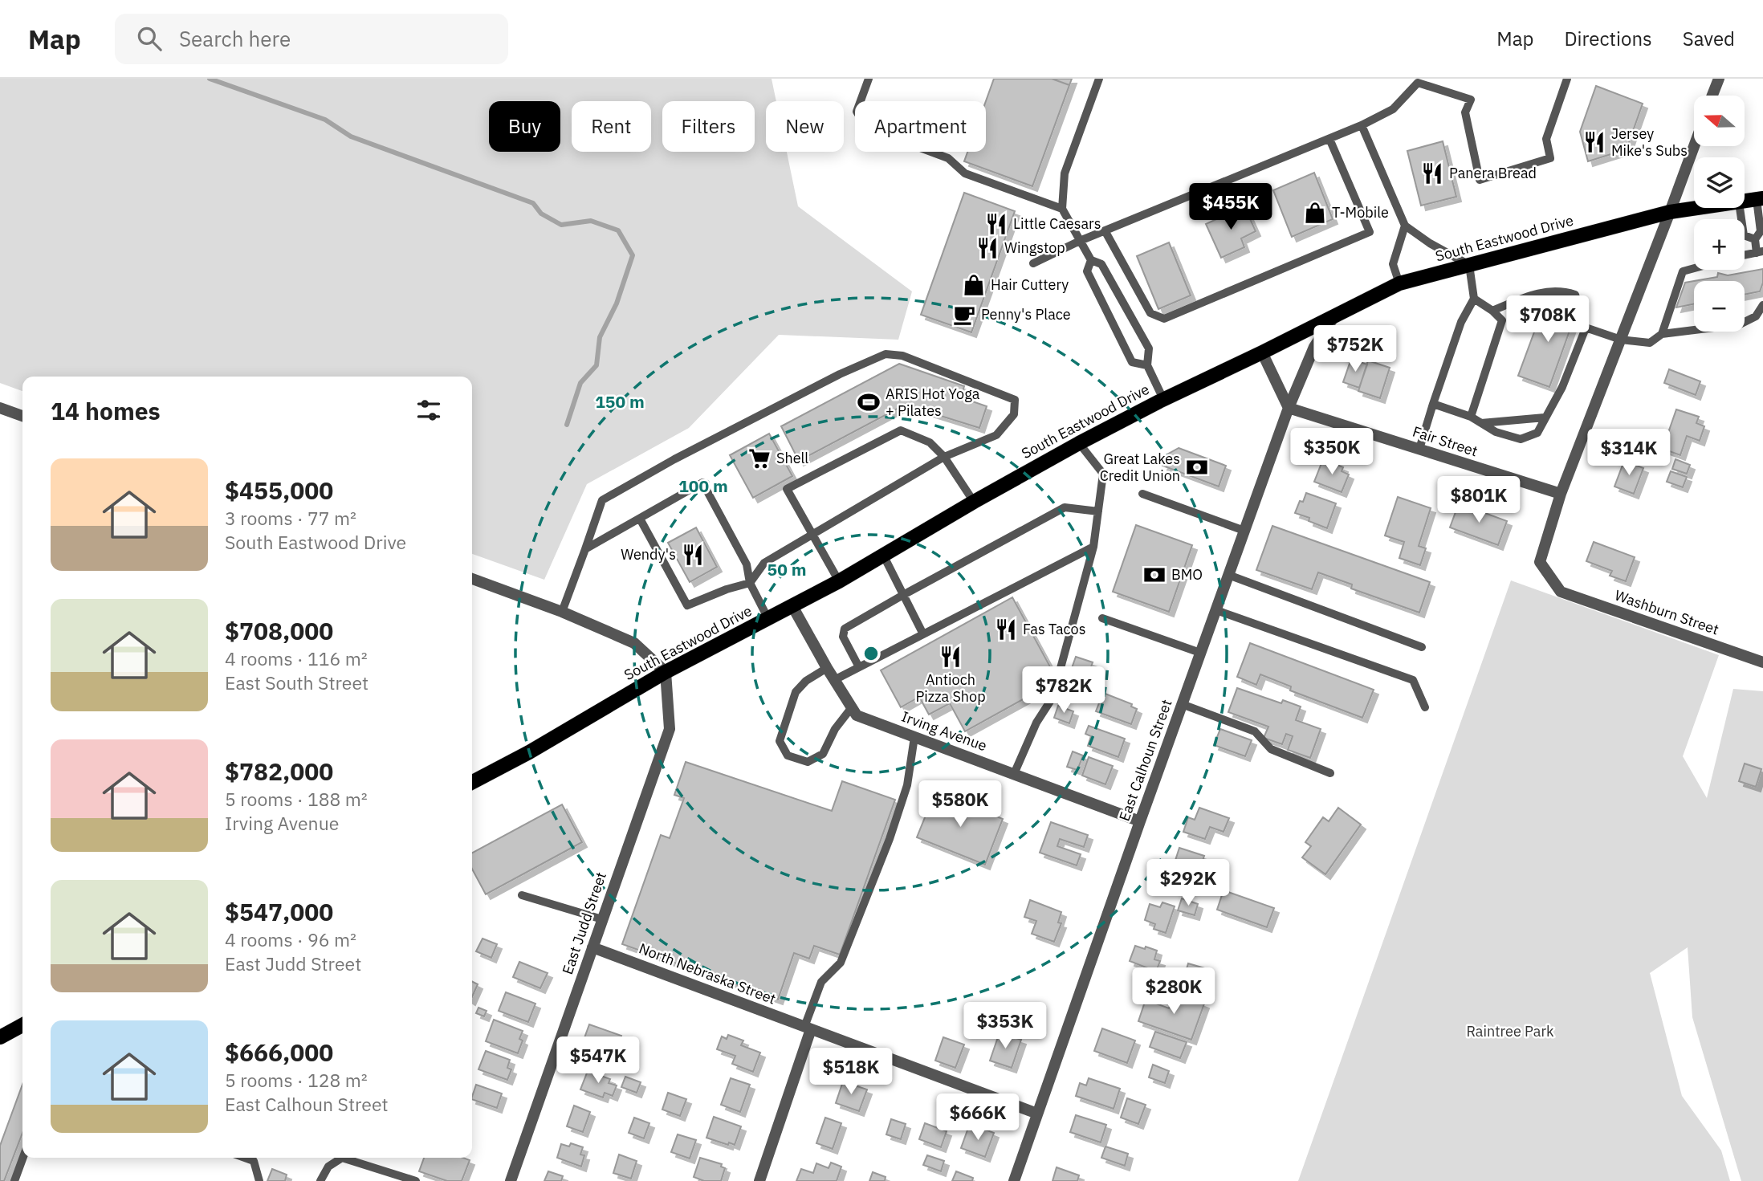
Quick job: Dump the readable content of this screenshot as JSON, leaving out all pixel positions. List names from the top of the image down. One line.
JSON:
{"streets":{"main road":["South Eastwood Drive"],"street":["Fair Street","Washburn Street","Irving Avenue","East Calhoun Street","East Judd Street","North Nebraska Street"]},"crossings":[["South Eastwood Drive","Irving Avenue"],["South Eastwood Drive","East Calhoun Street"],["South Eastwood Drive","East Judd Street"],["Fair Street","Washburn Street"],["Fair Street","East Calhoun Street"],["Irving Avenue","East Calhoun Street"],["East Calhoun Street","North Nebraska Street"],["East Judd Street","North Nebraska Street"]],"parks":["Raintree Park"],"places":{"restaurant":["Jersey Mike's Subs","Panera Bread","Little Caesars","Wingstop","Wendy's","Fas Tacos","Antioch Pizza Shop"],"shop":["T-Mobile","Hair Cuttery"],"cafe":["Penny's Place"],"sports":["ARIS Hot Yoga + Pilates"],"supermarket":["Shell"],"bank":["Great Lakes Credit Union","BMO"]},"north":"left","page":{"header":"Map","search":"Search here","nav":["Map","Directions","Saved"],"map_buttons":["+","−"],"chip":["Buy","Rent","Filters","New","Apartment"],"price":["$455K","$708K","$752K","$350K","$314K","$801K","$782K","$580K","$292K","$280K","$353K","$547K","$518K","$666K"],"heading":"14 homes","list":[{"name":"$455,000","note":"3 rooms · 77 m² · South Eastwood Drive"},{"name":"$708,000","note":"4 rooms · 116 m² · East South Street"},{"name":"$782,000","note":"5 rooms · 188 m² · Irving Avenue"},{"name":"$547,000","note":"4 rooms · 96 m² · East Judd Street"},{"name":"$666,000","note":"5 rooms · 128 m² · East Calhoun Street"}]},"rings":["150 m","100 m","50 m"]}
